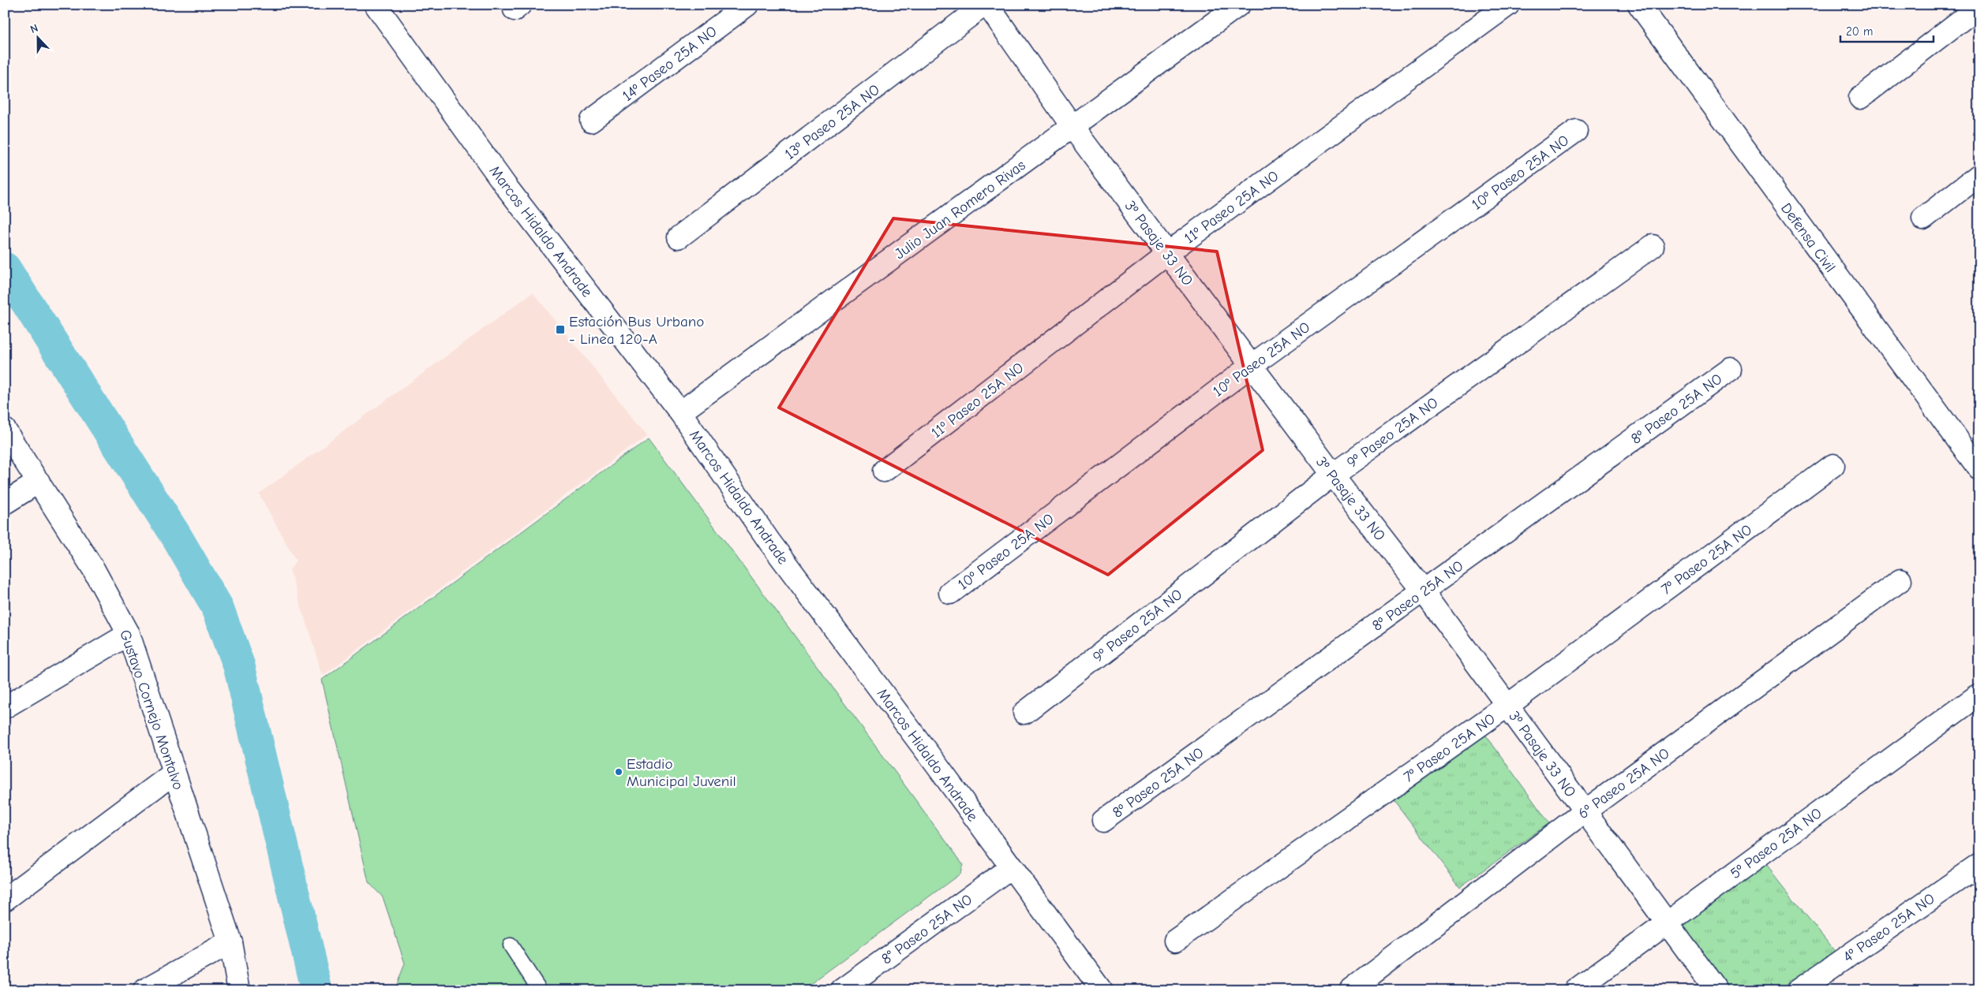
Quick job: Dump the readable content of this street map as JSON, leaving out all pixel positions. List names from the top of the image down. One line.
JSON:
{"streets":{"street":["14º Paseo 25A NO","13º Paseo 25A NO","10º Paseo 25A NO","11º Paseo 25A NO","Julio Juan Romero Rivas","Marcos Hidaldo Andrade","Defensa Civil","3º Pasaje 33 NO","8º Paseo 25A NO","9º Paseo 25A NO","7º Paseo 25A NO","Gustavo Cornejo Montalvo","6º Paseo 25A NO","5º Paseo 25A NO","4º Paseo 25A NO","8° Paseo 25A NO"]},"crossings":[["13º Paseo 25A NO","3º Pasaje 33 NO"],["10º Paseo 25A NO","3º Pasaje 33 NO"],["11º Paseo 25A NO","3º Pasaje 33 NO"],["Julio Juan Romero Rivas","Marcos Hidaldo Andrade"],["Julio Juan Romero Rivas","3º Pasaje 33 NO"],["Marcos Hidaldo Andrade","8° Paseo 25A NO"],["3º Pasaje 33 NO","8º Paseo 25A NO"],["3º Pasaje 33 NO","9º Paseo 25A NO"],["3º Pasaje 33 NO","7º Paseo 25A NO"],["3º Pasaje 33 NO","6º Paseo 25A NO"],["3º Pasaje 33 NO","5º Paseo 25A NO"]],"places":{"transit":["Estación Bus Urbano - Linea 120-A"],"other":["Estadio Municipal Juvenil"]},"scale_bar":"20 m","north":"top"}
